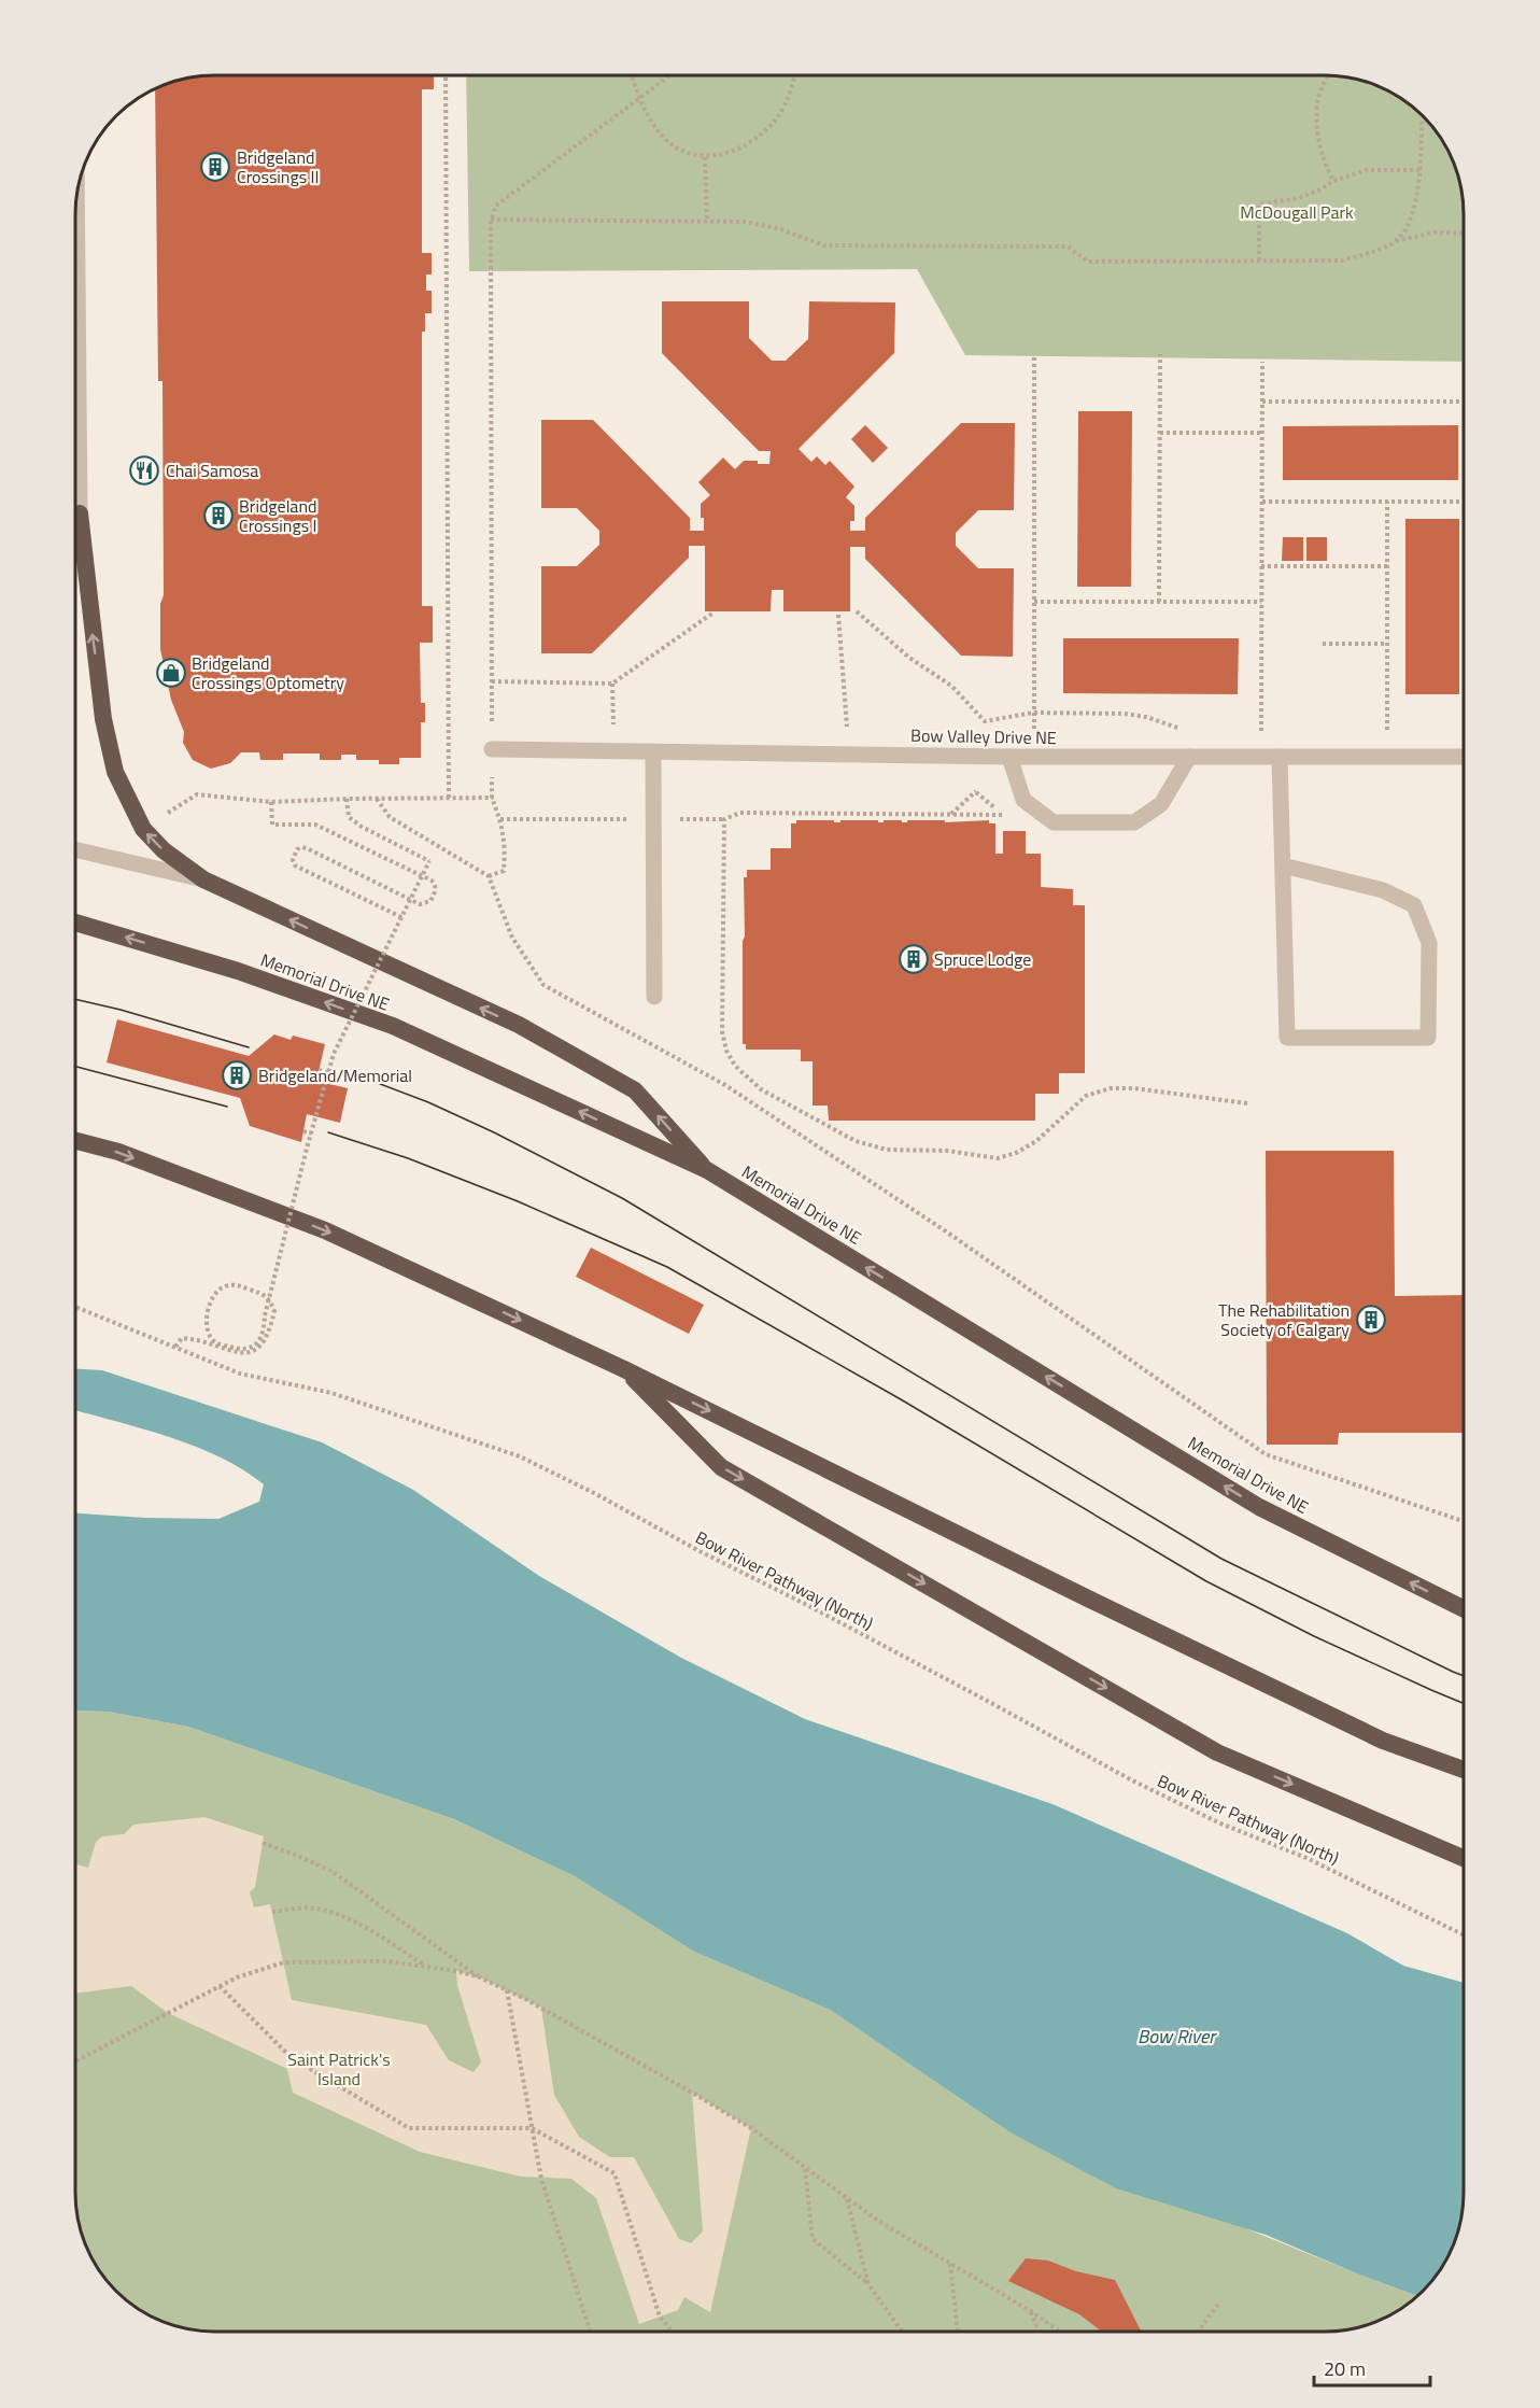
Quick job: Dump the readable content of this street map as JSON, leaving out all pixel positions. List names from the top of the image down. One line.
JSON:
{"streets":{"highway":["Memorial Drive NE"],"street":["Bow Valley Drive NE"],"path":["Bow River Pathway (North)"]},"water":["Bow River"],"parks":["McDougall Park","Saint Patrick's Island"],"places":{"building":["Bridgeland Crossings II","Bridgeland Crossings I","Spruce Lodge","Bridgeland/Memorial","The Rehabilitation Society of Calgary"],"restaurant":["Chai Samosa"],"shop":["Bridgeland Crossings Optometry"]},"scale_bar":"20 m"}
